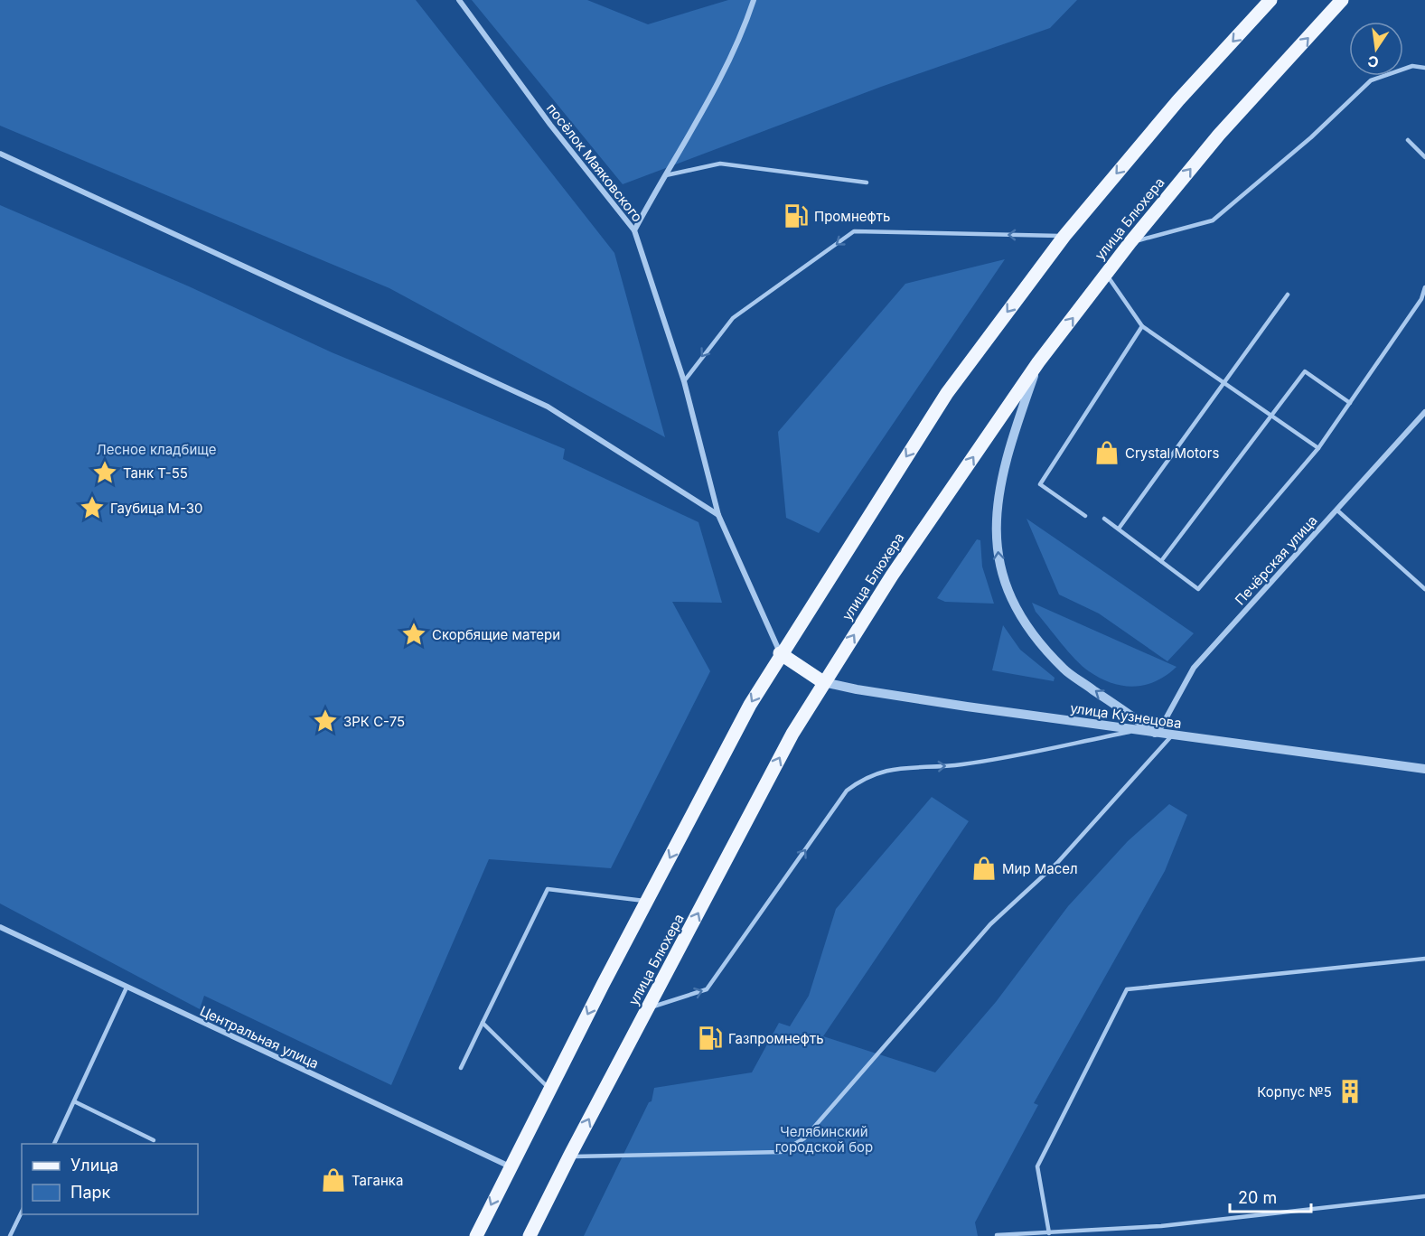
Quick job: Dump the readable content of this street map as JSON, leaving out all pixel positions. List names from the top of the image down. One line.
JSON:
{"streets":{"main road":["улица Блюхера"],"street":["посёлок Маяковского","Печёрская улица","улица Кузнецова","Центральная улица"]},"crossings":[["улица Блюхера","улица Кузнецова"],["Печёрская улица","улица Кузнецова"]],"parks":["Лесное кладбище","Челябинский городской бор"],"places":{"fuel station":["Промнефть","Газпромнефть"],"shop":["Crystal Motors","Мир Масел","Таганка"],"place":["Танк Т-55","Гаубица М-30","Скорбящие матери","ЗРК С-75"],"building":["Корпус №5"]},"legend":["Улица","Парк"],"scale_bar":"20 m","north":"bottom"}
